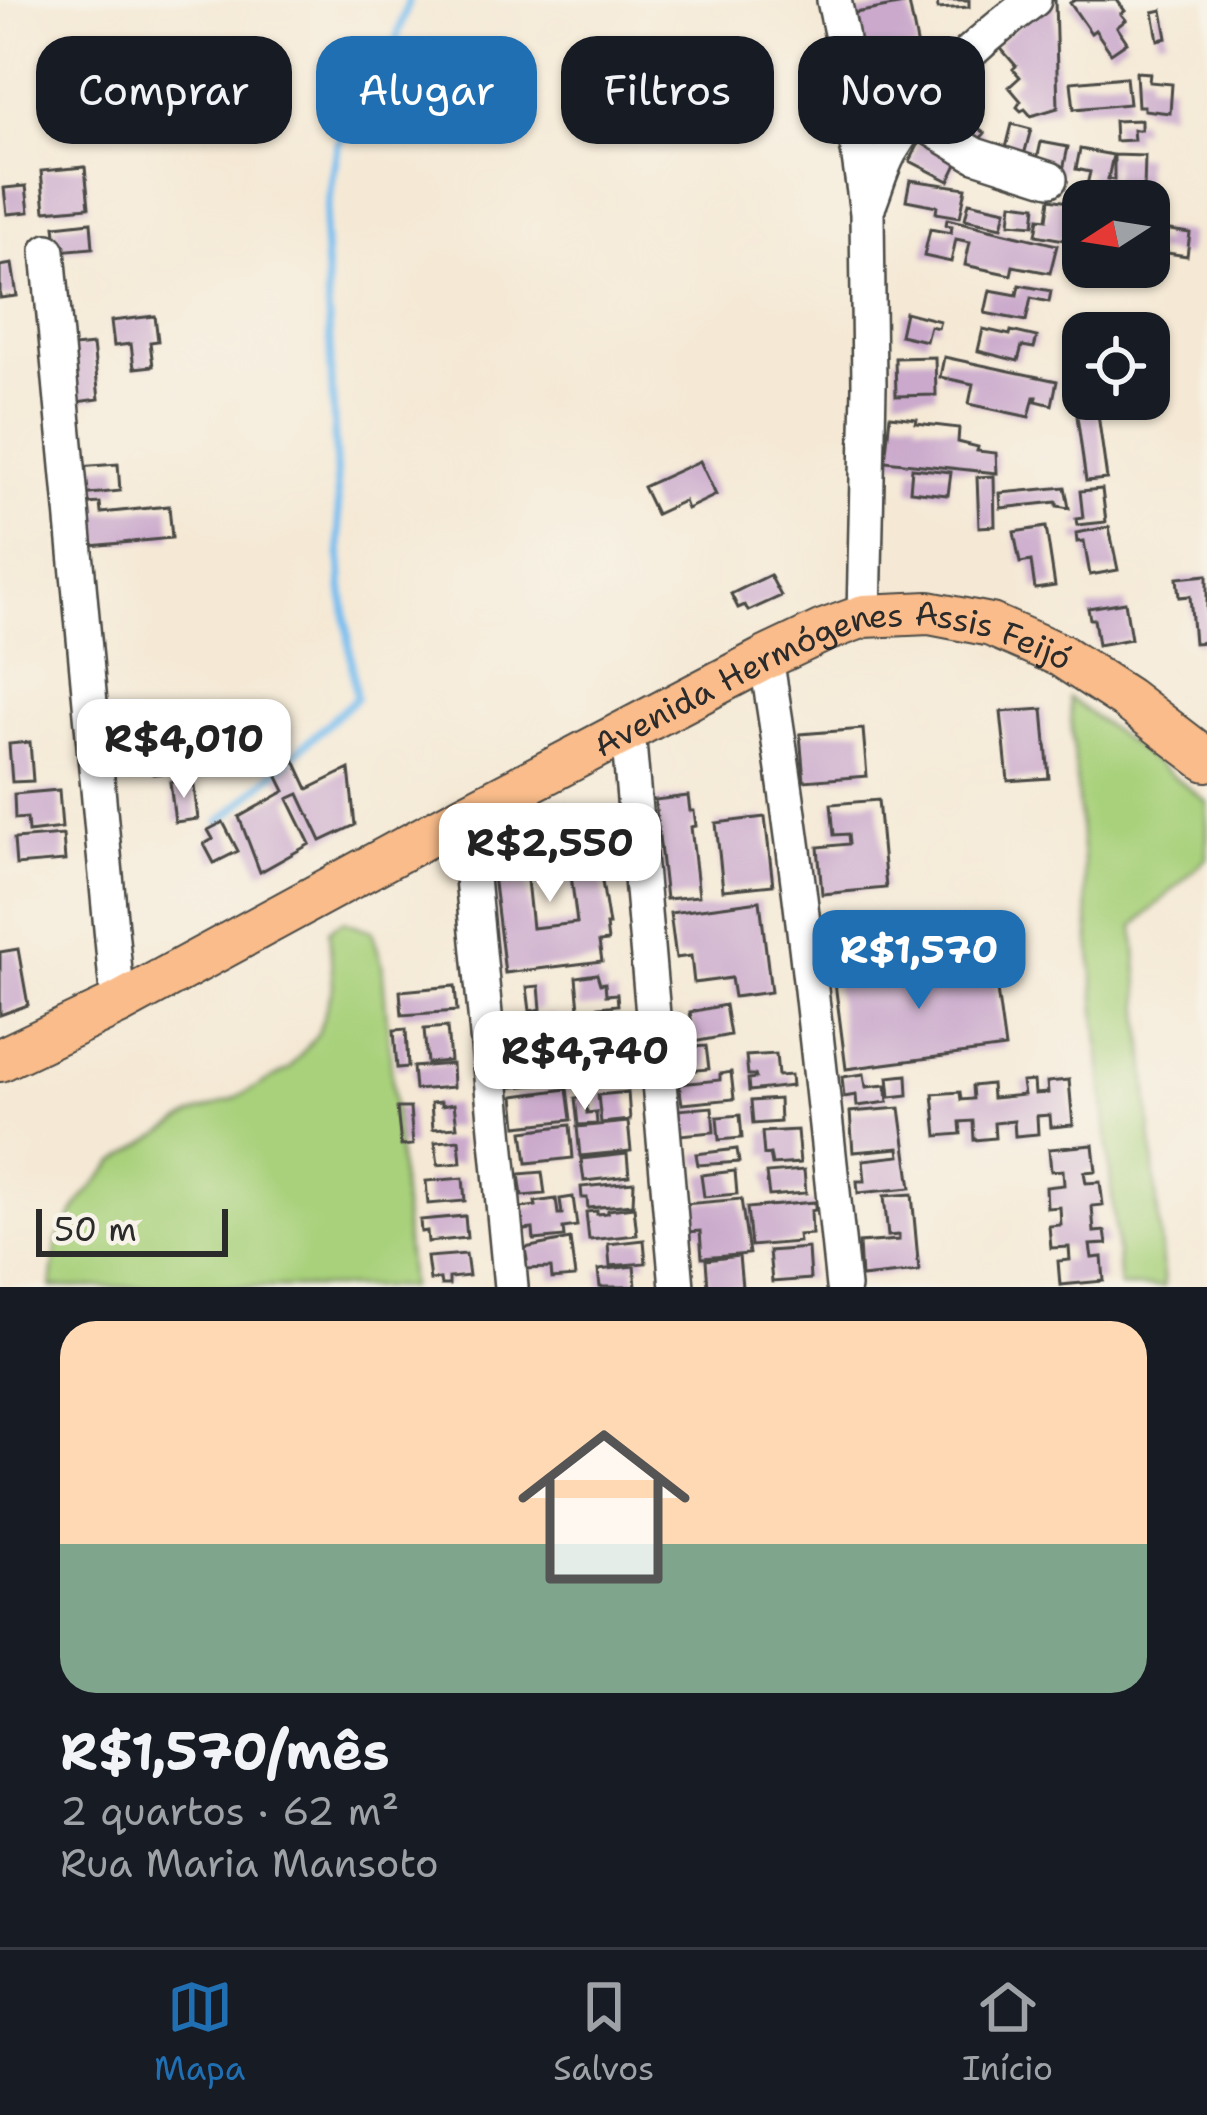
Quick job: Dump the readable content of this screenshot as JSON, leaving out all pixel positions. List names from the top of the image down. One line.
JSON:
{"streets":{"main road":["Avenida Hermógenes Assis Feijó"]},"scale_bar":"50 m","north":"left","page":{"chip":["Comprar","Alugar","Filtros","Novo"],"price":["R$4,010","R$2,550","R$1,570","R$4,740"],"scale":"50 m","list":[{"name":"R$1,570/mês","note":"2 quartos · 62 m² · Rua Maria Mansoto"}],"tabs":["Mapa","Salvos","Início"]}}
